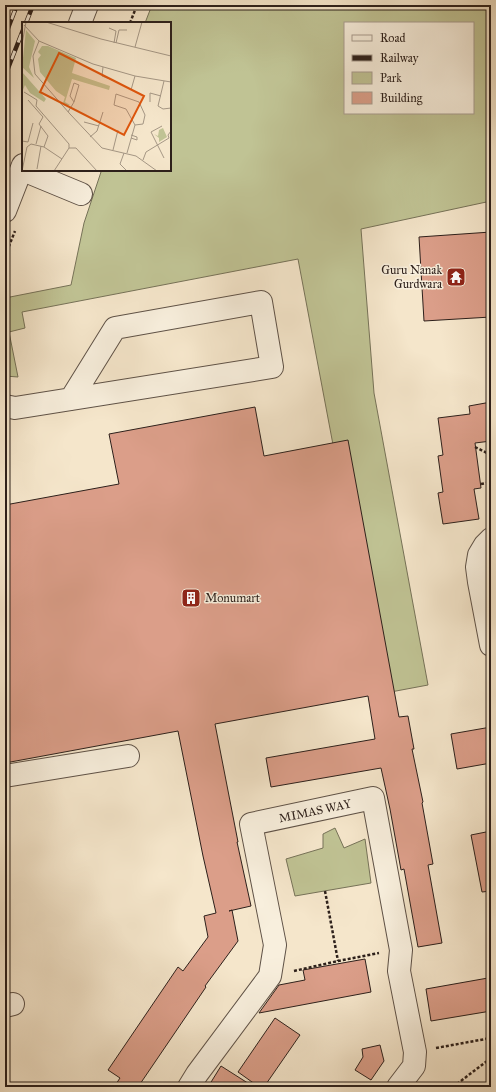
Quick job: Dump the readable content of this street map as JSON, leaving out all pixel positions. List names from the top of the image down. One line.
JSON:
{"streets":{"street":["MIMAS WAY"]},"places":{"temple":["Guru Nanak Gurdwara"],"building":["Monumart"]},"legend":["Road","Railway","Park","Building"]}
